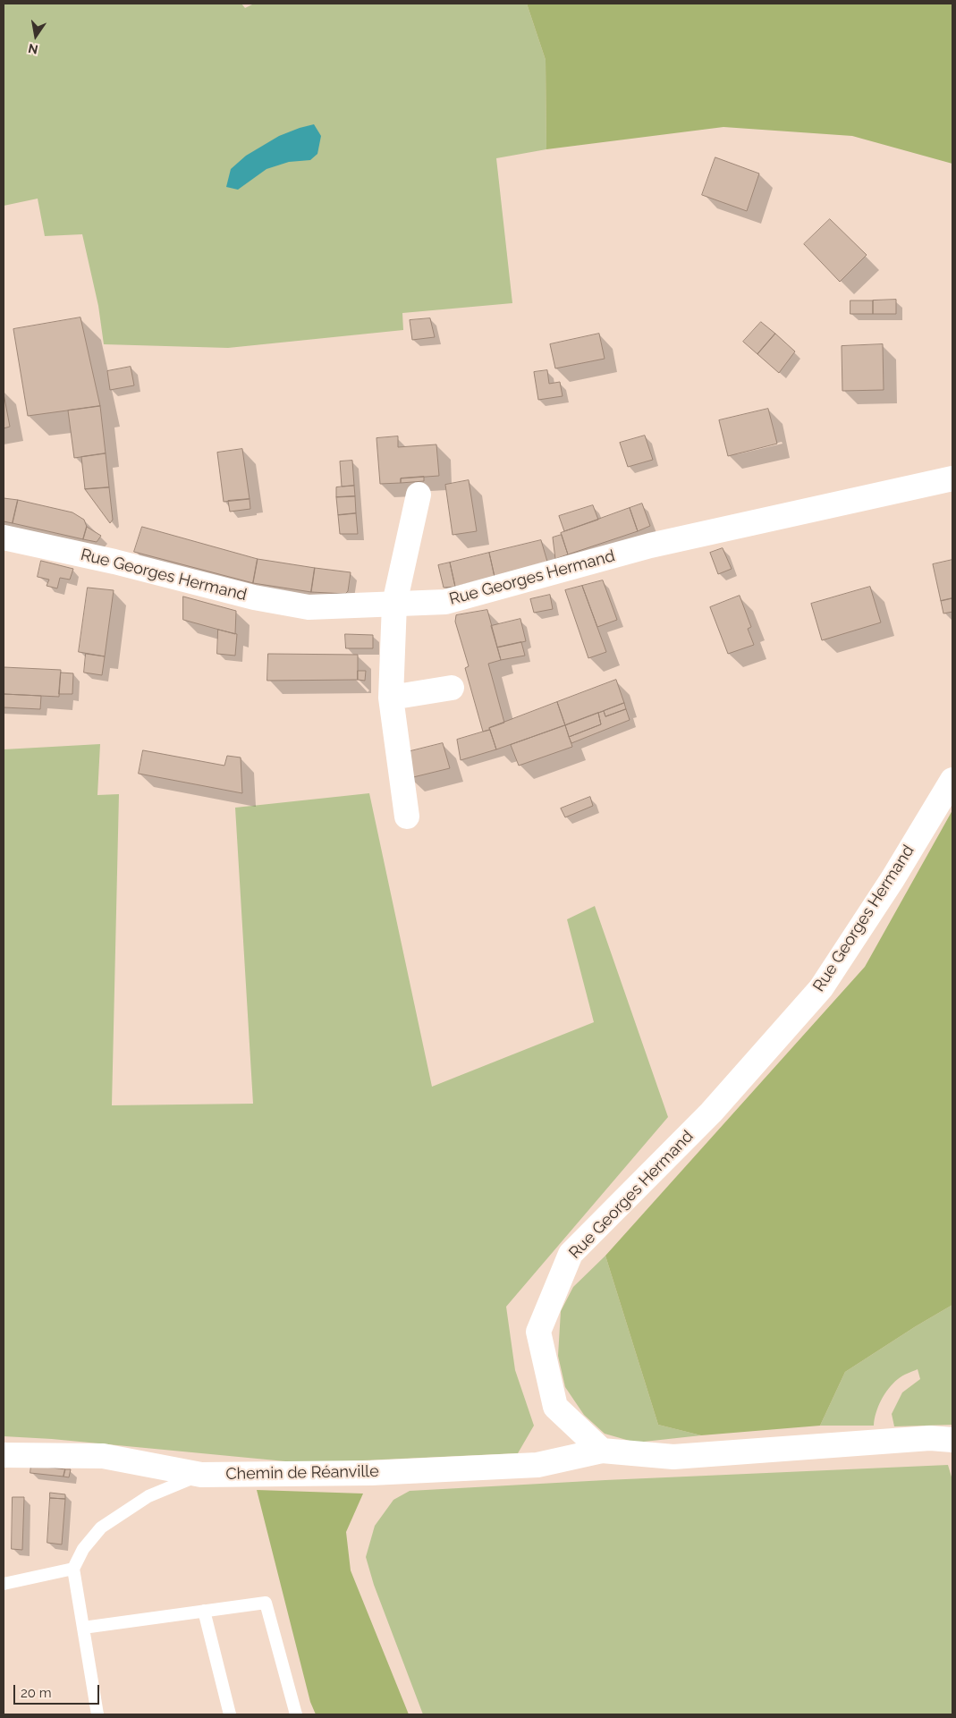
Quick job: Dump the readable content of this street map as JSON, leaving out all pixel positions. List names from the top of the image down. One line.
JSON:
{"streets":{"street":["Rue Georges Hermand","Chemin de Réanville"]},"crossings":[["Rue Georges Hermand","Chemin de Réanville"]],"scale_bar":"20 m","north":"bottom"}
